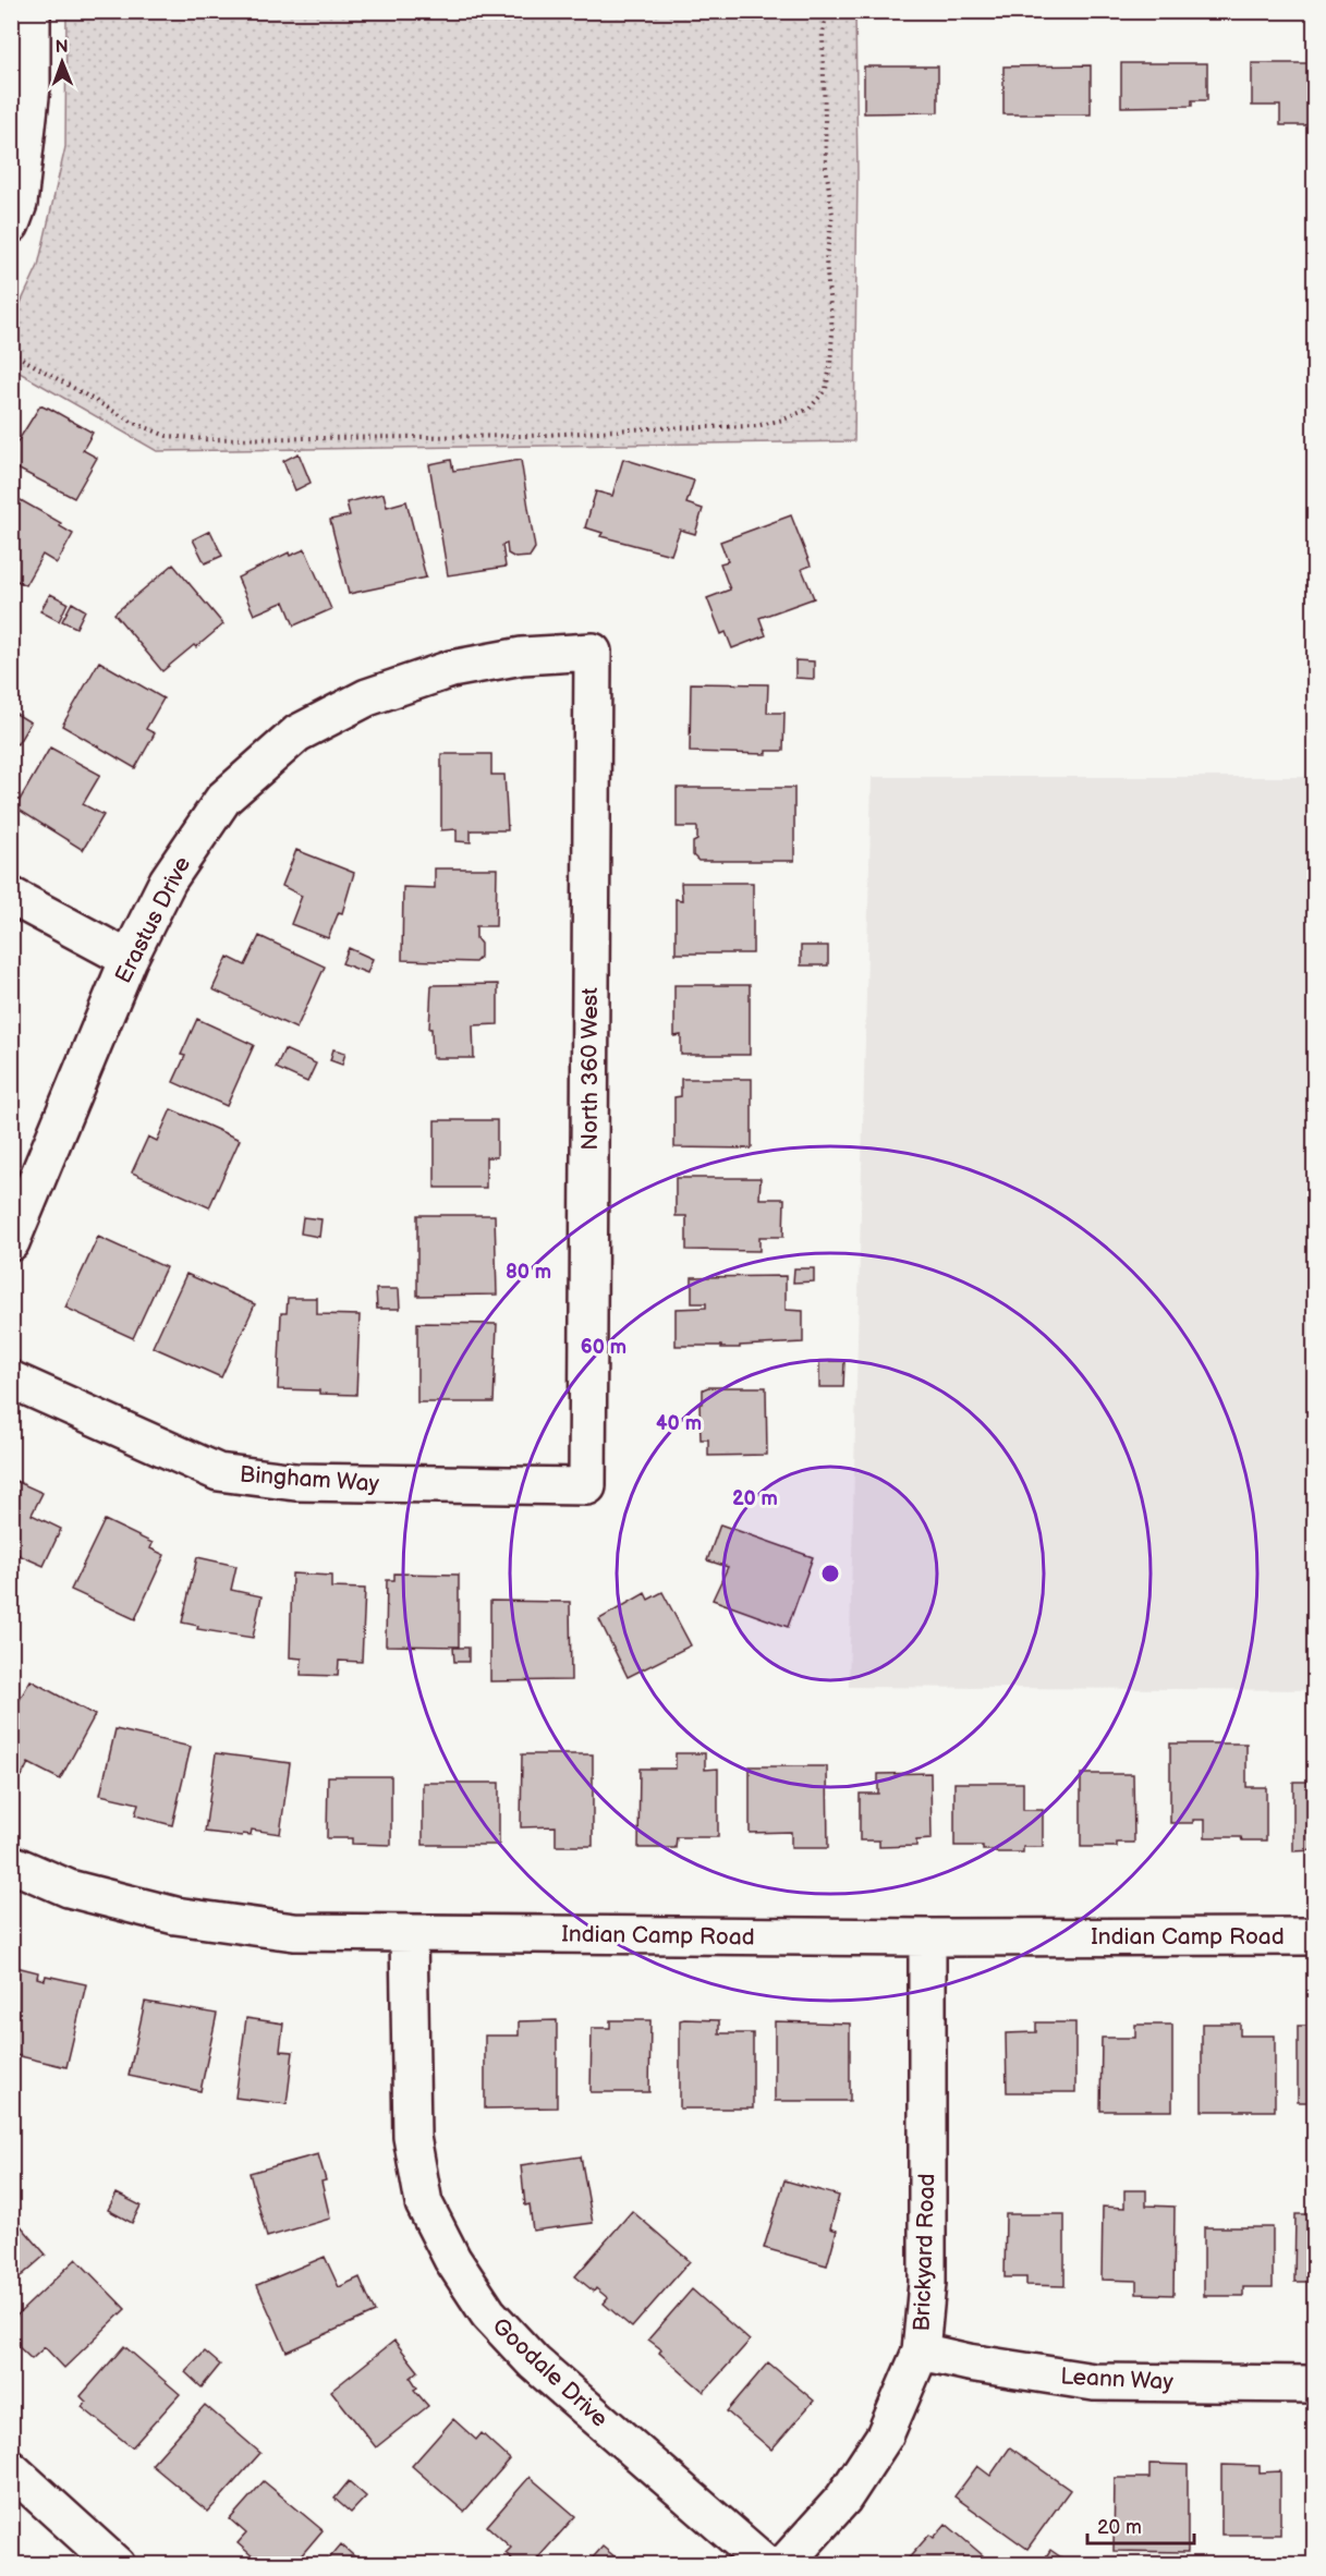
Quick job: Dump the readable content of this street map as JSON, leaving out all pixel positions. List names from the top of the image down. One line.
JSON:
{"streets":{"street":["Erastus Drive","North 360 West","Bingham Way","Indian Camp Road","Brickyard Road","Goodale Drive","Leann Way"]},"crossings":[["Erastus Drive","North 360 West"],["North 360 West","Bingham Way"],["Indian Camp Road","Brickyard Road"],["Indian Camp Road","Goodale Drive"],["Brickyard Road","Leann Way"]],"scale_bar":"20 m","north":"top","rings":["80 m","60 m","40 m","20 m"]}
